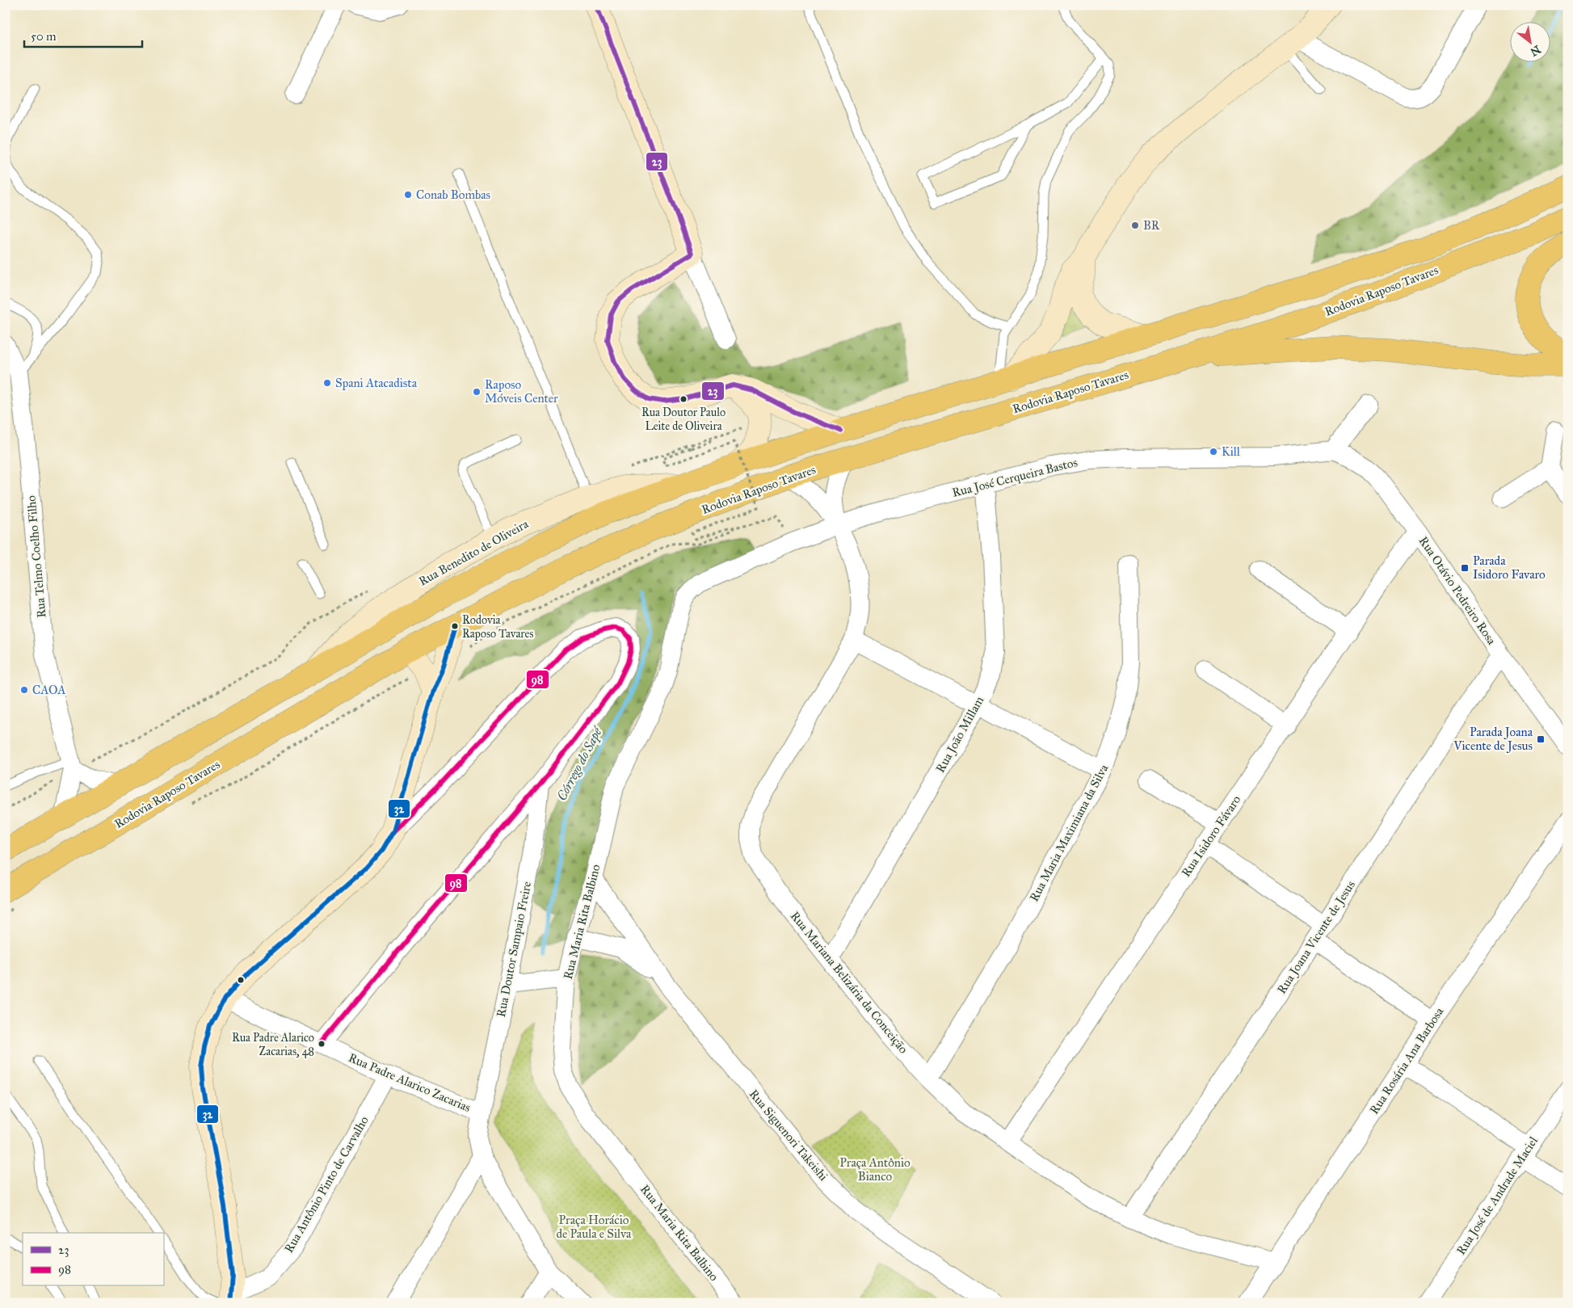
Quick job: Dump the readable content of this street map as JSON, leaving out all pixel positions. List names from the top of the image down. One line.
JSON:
{"streets":{"highway":["Rodovia Raposo Tavares"],"main road":["Rua Benedito de Oliveira"],"street":["Rua José Cerqueira Bastos","Rua Telmo Coelho Filho","Rua Otávio Pedreiro Rosa","Rua João Millam","Rua Maria Maximiana da Silva","Rua Isidoro Fávaro","Rua Maria Rita Balbino","Rua Joana Vicente de Jesus","Rua Doutor Sampaio Freire","Rua Mariana Belizária da Conceição","Rua Rosária Ana Barbosa","Rua Padre Alarico Zacarias","Rua Siguenori Takeishi","Rua Antônio Pinto de Carvalho","Rua José de Andrade Maciel"]},"crossings":[["Rodovia Raposo Tavares","Rua Benedito de Oliveira"],["Rodovia Raposo Tavares","Rua Telmo Coelho Filho"],["Rodovia Raposo Tavares","Rua Mariana Belizária da Conceição"],["Rua José Cerqueira Bastos","Rua Otávio Pedreiro Rosa"],["Rua José Cerqueira Bastos","Rua João Millam"],["Rua José Cerqueira Bastos","Rua Maria Rita Balbino"],["Rua José Cerqueira Bastos","Rua Mariana Belizária da Conceição"],["Rua Otávio Pedreiro Rosa","Rua Isidoro Fávaro"],["Rua Otávio Pedreiro Rosa","Rua Joana Vicente de Jesus"],["Rua João Millam","Rua Mariana Belizária da Conceição"],["Rua Maria Maximiana da Silva","Rua Mariana Belizária da Conceição"],["Rua Isidoro Fávaro","Rua Mariana Belizária da Conceição"],["Rua Maria Rita Balbino","Rua Siguenori Takeishi"],["Rua Joana Vicente de Jesus","Rua Mariana Belizária da Conceição"],["Rua Doutor Sampaio Freire","Rua Padre Alarico Zacarias"],["Rua Mariana Belizária da Conceição","Rua Rosária Ana Barbosa"],["Rua Padre Alarico Zacarias","Rua Antônio Pinto de Carvalho"]],"water":["Córrego do Sapé"],"parks":["Praça Antônio Bianco","Praça Horácio de Paula e Silva"],"places":{"other":["Conab Bombas","BR","Spani Atacadista","Raposo Móveis Center","Rua Doutor Paulo Leite de Oliveira","Kill","Rodovia Raposo Tavares","CAOA","Rua Padre Alarico Zacarias, 48"],"transit":["Parada Isidoro Favaro","Parada Joana Vicente de Jesus"]},"lines":["transit line 23","transit line 32","transit line 98"],"legend":["23","98"],"scale_bar":"50 m","north":"bottom right"}
